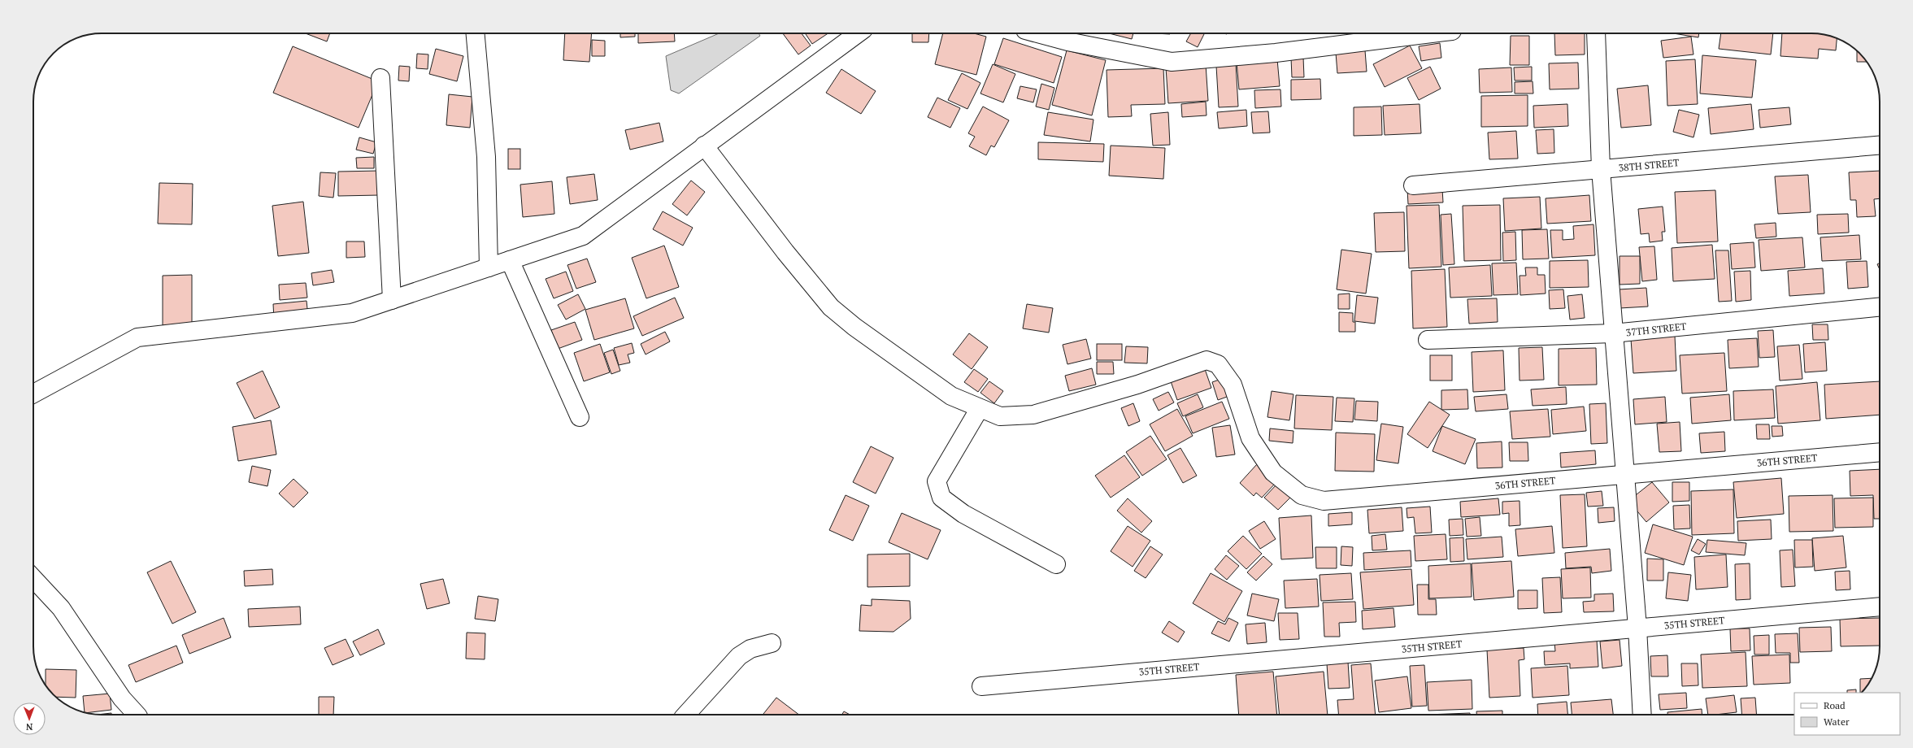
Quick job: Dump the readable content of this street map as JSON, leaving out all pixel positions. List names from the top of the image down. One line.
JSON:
{"streets":{"street":["38TH STREET","37TH STREET","36TH STREET","35TH STREET"]},"legend":["Road","Water"],"north":"bottom"}
